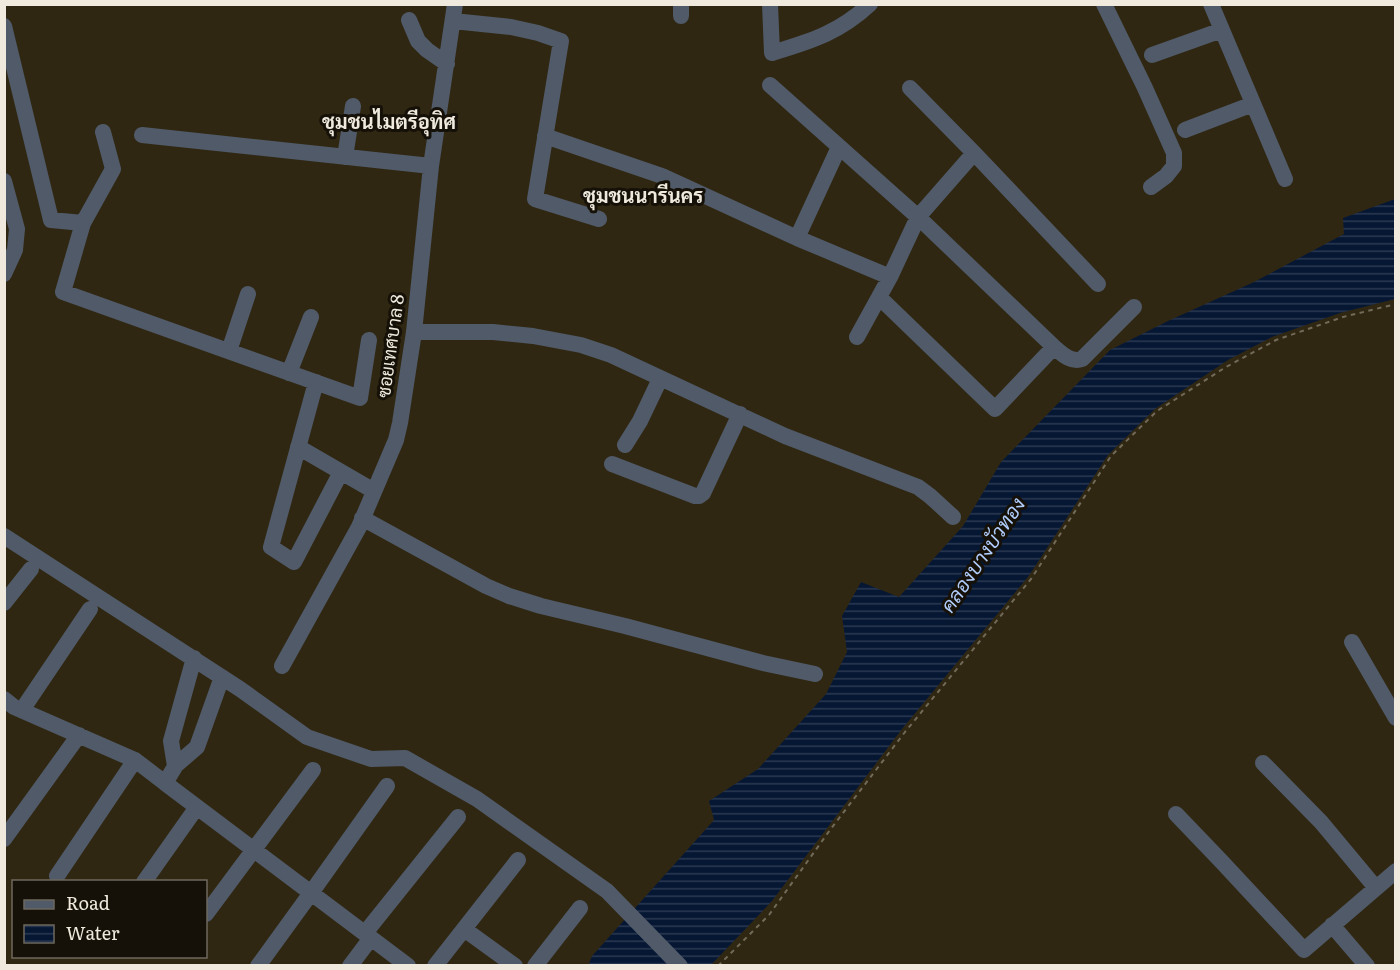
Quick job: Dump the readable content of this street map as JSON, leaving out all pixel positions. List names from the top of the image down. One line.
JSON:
{"streets":{"street":["ซอยเทศบาล 8"]},"districts":["ชุมชนไมตรีอุทิศ","ชุมชนนารีนคร"],"water":["คลองบางบัวทอง"],"legend":["Road","Water"]}
